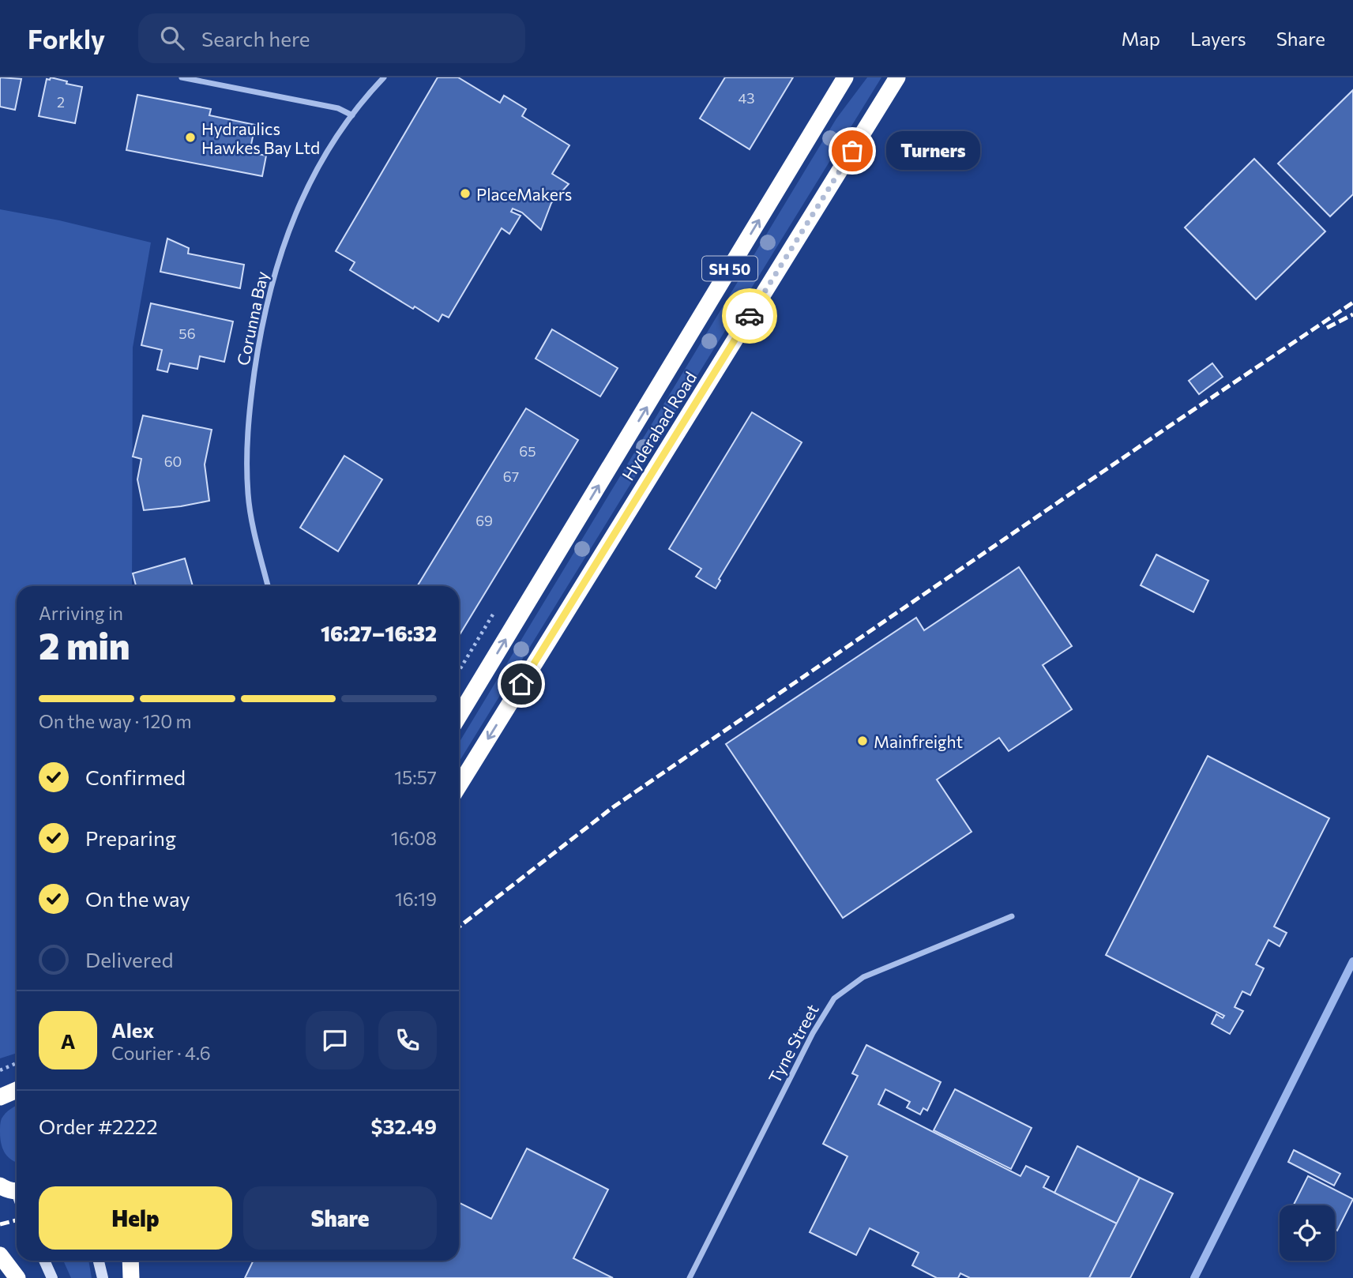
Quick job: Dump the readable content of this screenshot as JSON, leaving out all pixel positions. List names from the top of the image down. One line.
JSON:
{"streets":{"highway":["SH 50","Hyderabad Road"],"street":["Corunna Bay","Tyne Street"]},"places":["Hydraulics Hawkes Bay Ltd","Turners","PlaceMakers","Mainfreight"],"house_numbers":["43","2","56","65","60","67","69"],"page":{"header":"Forkly","search":"Search here","nav":["Map","Layers","Share"],"bubble":"Turners","heading":["2 min","Arriving in","16:27–16:32"],"panel":["Alex","Courier · 4.6","Order #2222","$32.49"],"bar":"On the way · 120 m","list":[["Confirmed","15:57"],["Preparing","16:08"],["On the way","16:19"],"Delivered"],"round":"A","buttons":["Help","Share"]}}
